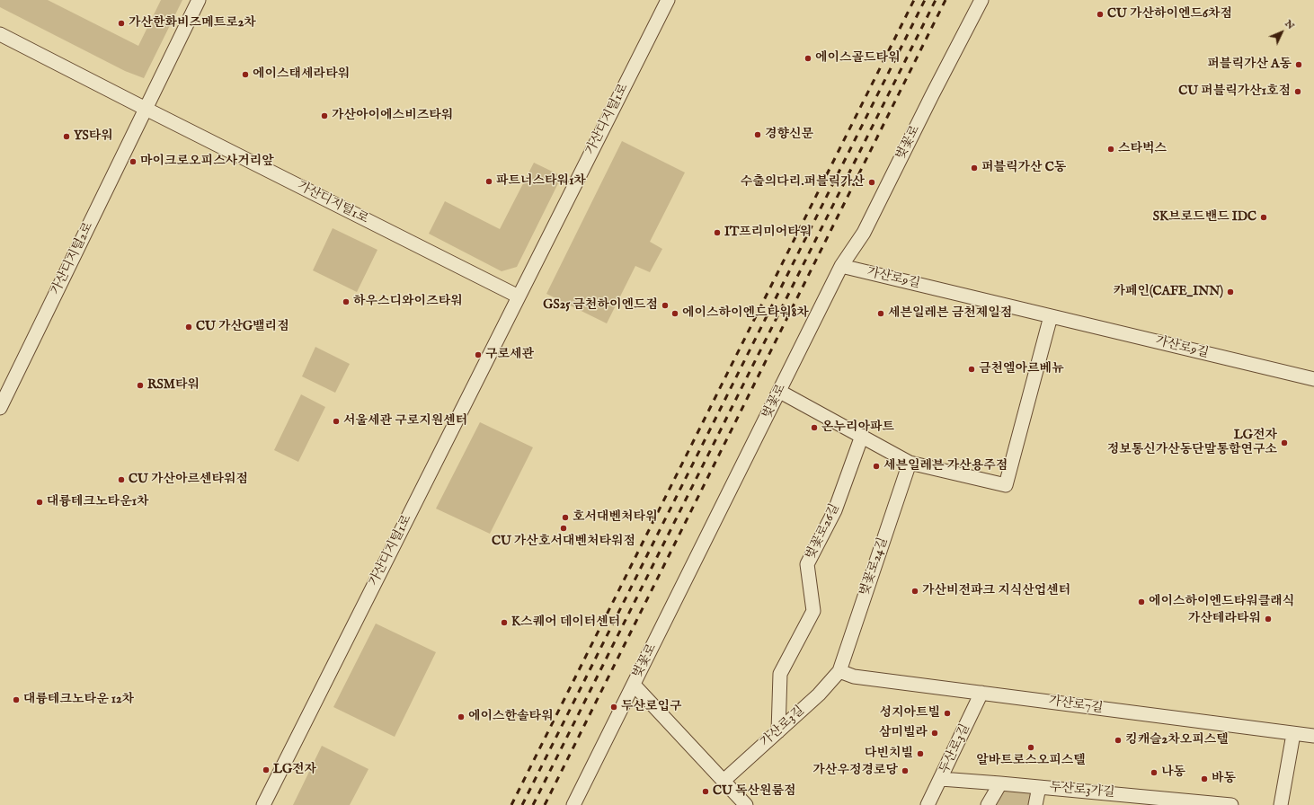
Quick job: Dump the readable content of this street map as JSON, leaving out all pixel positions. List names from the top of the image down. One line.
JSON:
{"streets":{"street":["가산디지털1로","벚꽃로","가산디지털2로","가산로9길","벚꽃로26길","벚꽃로24길","가산로7길","가산로3길","두산로3길","두산로3가길"]},"crossings":[["가산디지털1로","가산디지털2로"],["벚꽃로","가산로9길"],["벚꽃로26길","가산로3길"],["벚꽃로24길","가산로7길"],["벚꽃로24길","가산로3길"],["가산로7길","가산로3길"],["가산로7길","두산로3길"],["두산로3길","두산로3가길"]],"places":["CU 가산하이엔드6차점","가산한화비즈메트로2차","에이스골드타워","퍼블릭가산 A동","에이스태세라타워","CU 퍼블릭가산1호점","가산아이에스비즈타워","경향신문","YS타워","스타벅스","마이크로오피스사거리앞","퍼블릭가산 C동","파트너스타워1차","수출의다리.퍼블릭가산","SK브로드밴드 IDC","IT프리미어타워","카페인(CAFE_INN)","하우스디와이즈타워","GS25 금천하이엔드점","에이스하이엔드타워8차","세븐일레븐 금천제일점","CU 가산G밸리점","구로세관","금천엘아르베뉴","RSM타워","서울세관 구로지원센터","온누리아파트","LG전자 정보통신가산동단말통합연구소","세븐일레븐 가산용주점","CU 가산아르센타워점","대륭테크노타운1차","호서대벤처타워","CU 가산호서대벤처타워점","가산비전파크 지식산업센터","에이스하이엔드타워클래식","가산테라타워","K스퀘어 데이터센터","대륭테크노타운 12차","두산로입구","성지아트빌","에이스한솔타워","삼미빌라","킹캐슬2차오피스텔","알바트로스오피스텔","다빈치빌","LG전자","가산우정경로당","나동","바동","CU 독산원룸점"],"north":"top right"}
